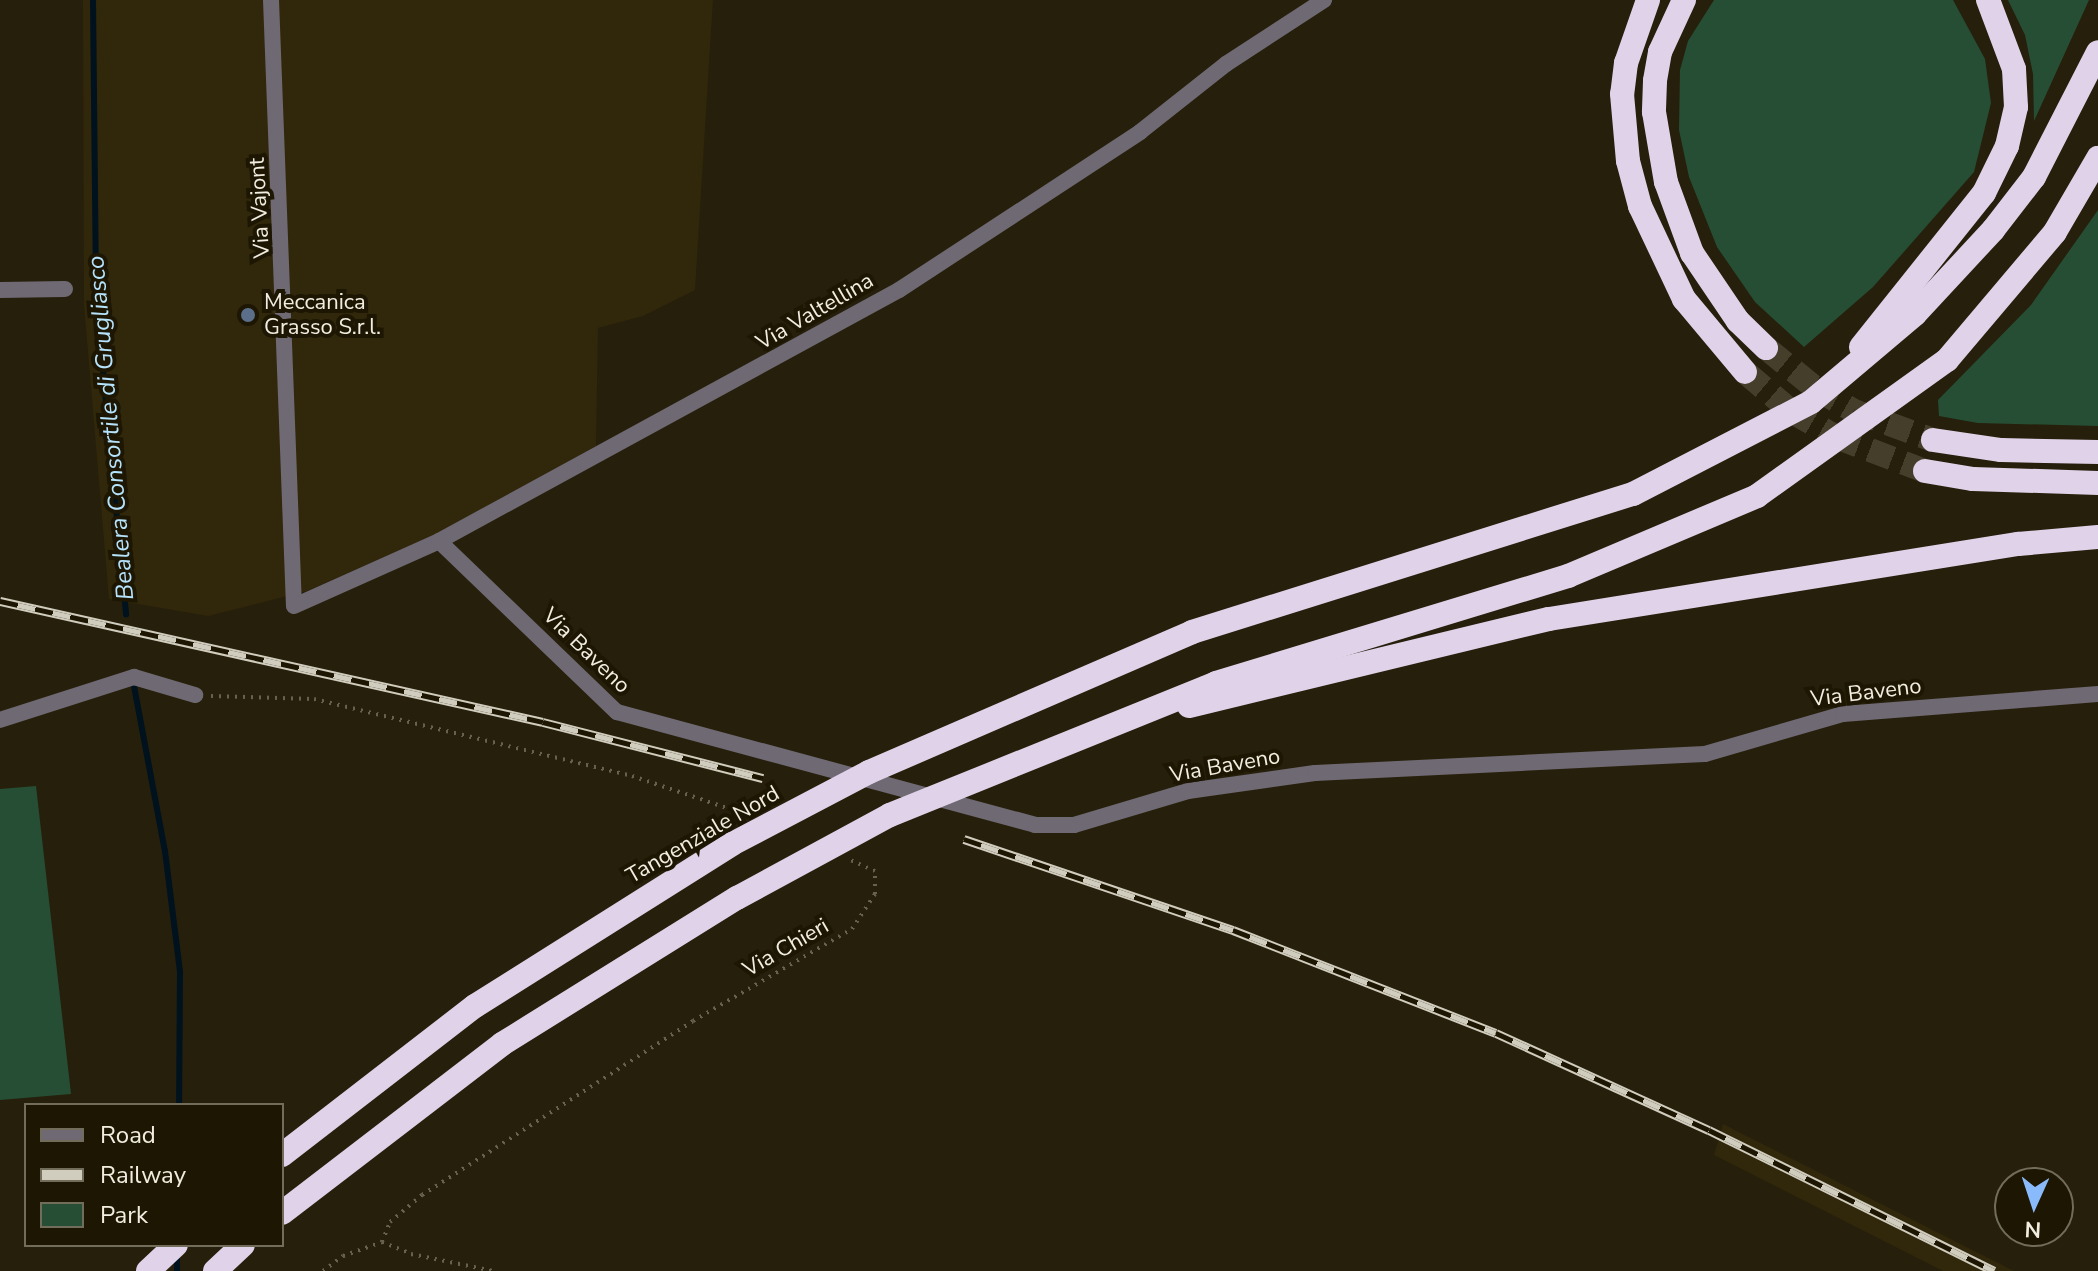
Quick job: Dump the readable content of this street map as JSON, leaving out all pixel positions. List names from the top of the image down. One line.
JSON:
{"streets":{"highway":["Tangenziale Nord"],"street":["Via Vajont","Via Valtellina","Via Baveno"],"path":["Via Chieri"]},"crossings":[["Via Vajont","Via Valtellina"],["Via Valtellina","Via Baveno"]],"water":["Bealera Consortile di Grugliasco"],"places":["Meccanica Grasso S.r.l."],"legend":["Road","Railway","Park"],"north":"bottom"}
